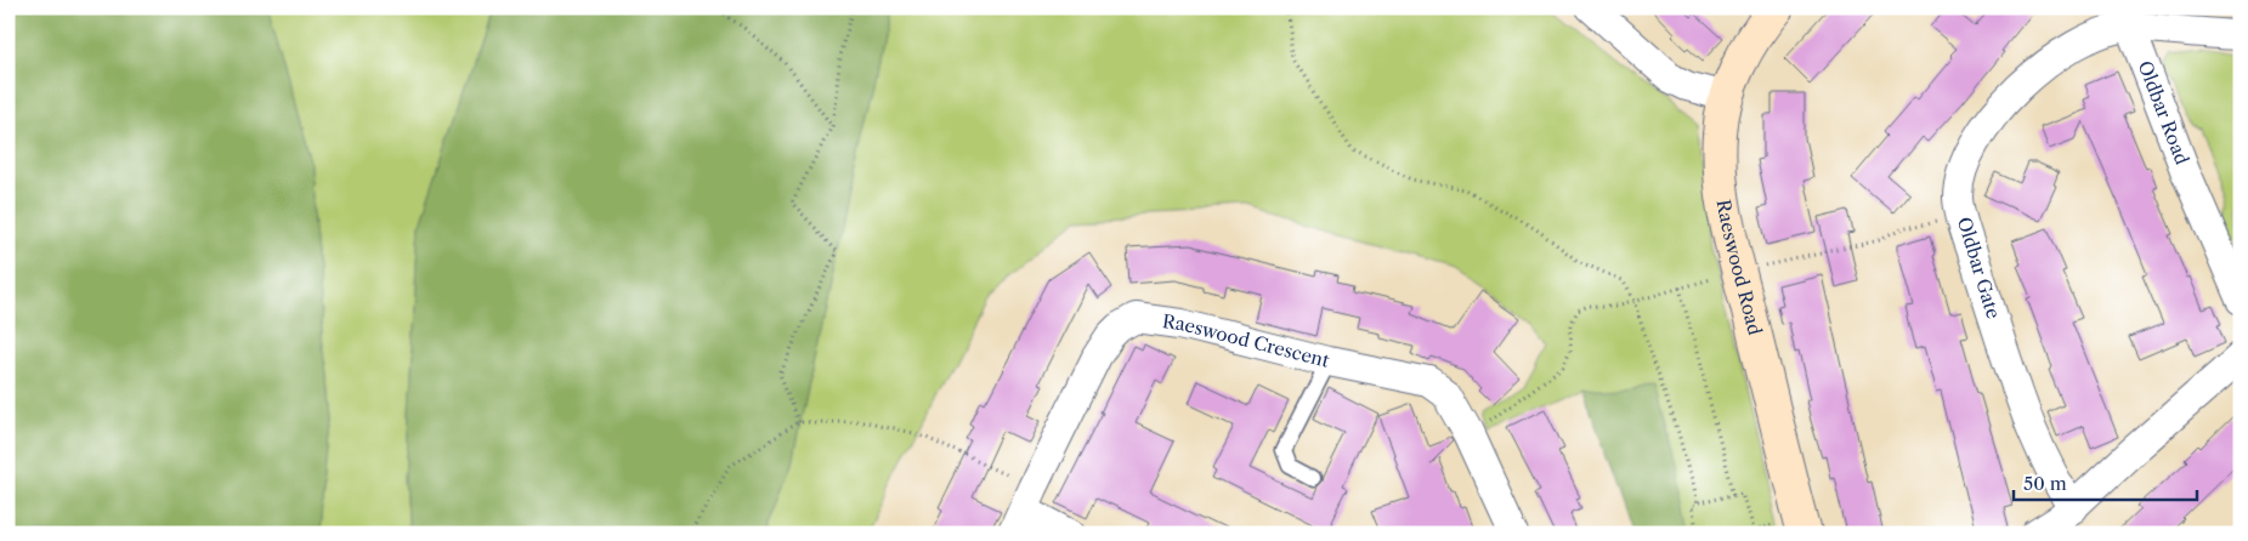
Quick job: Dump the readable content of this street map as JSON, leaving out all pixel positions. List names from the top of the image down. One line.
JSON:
{"streets":{"street":["Oldbar Road","Raeswood Road","Oldbar Gate","Raeswood Crescent"]},"crossings":[["Oldbar Road","Oldbar Gate"]],"scale_bar":"50 m"}
